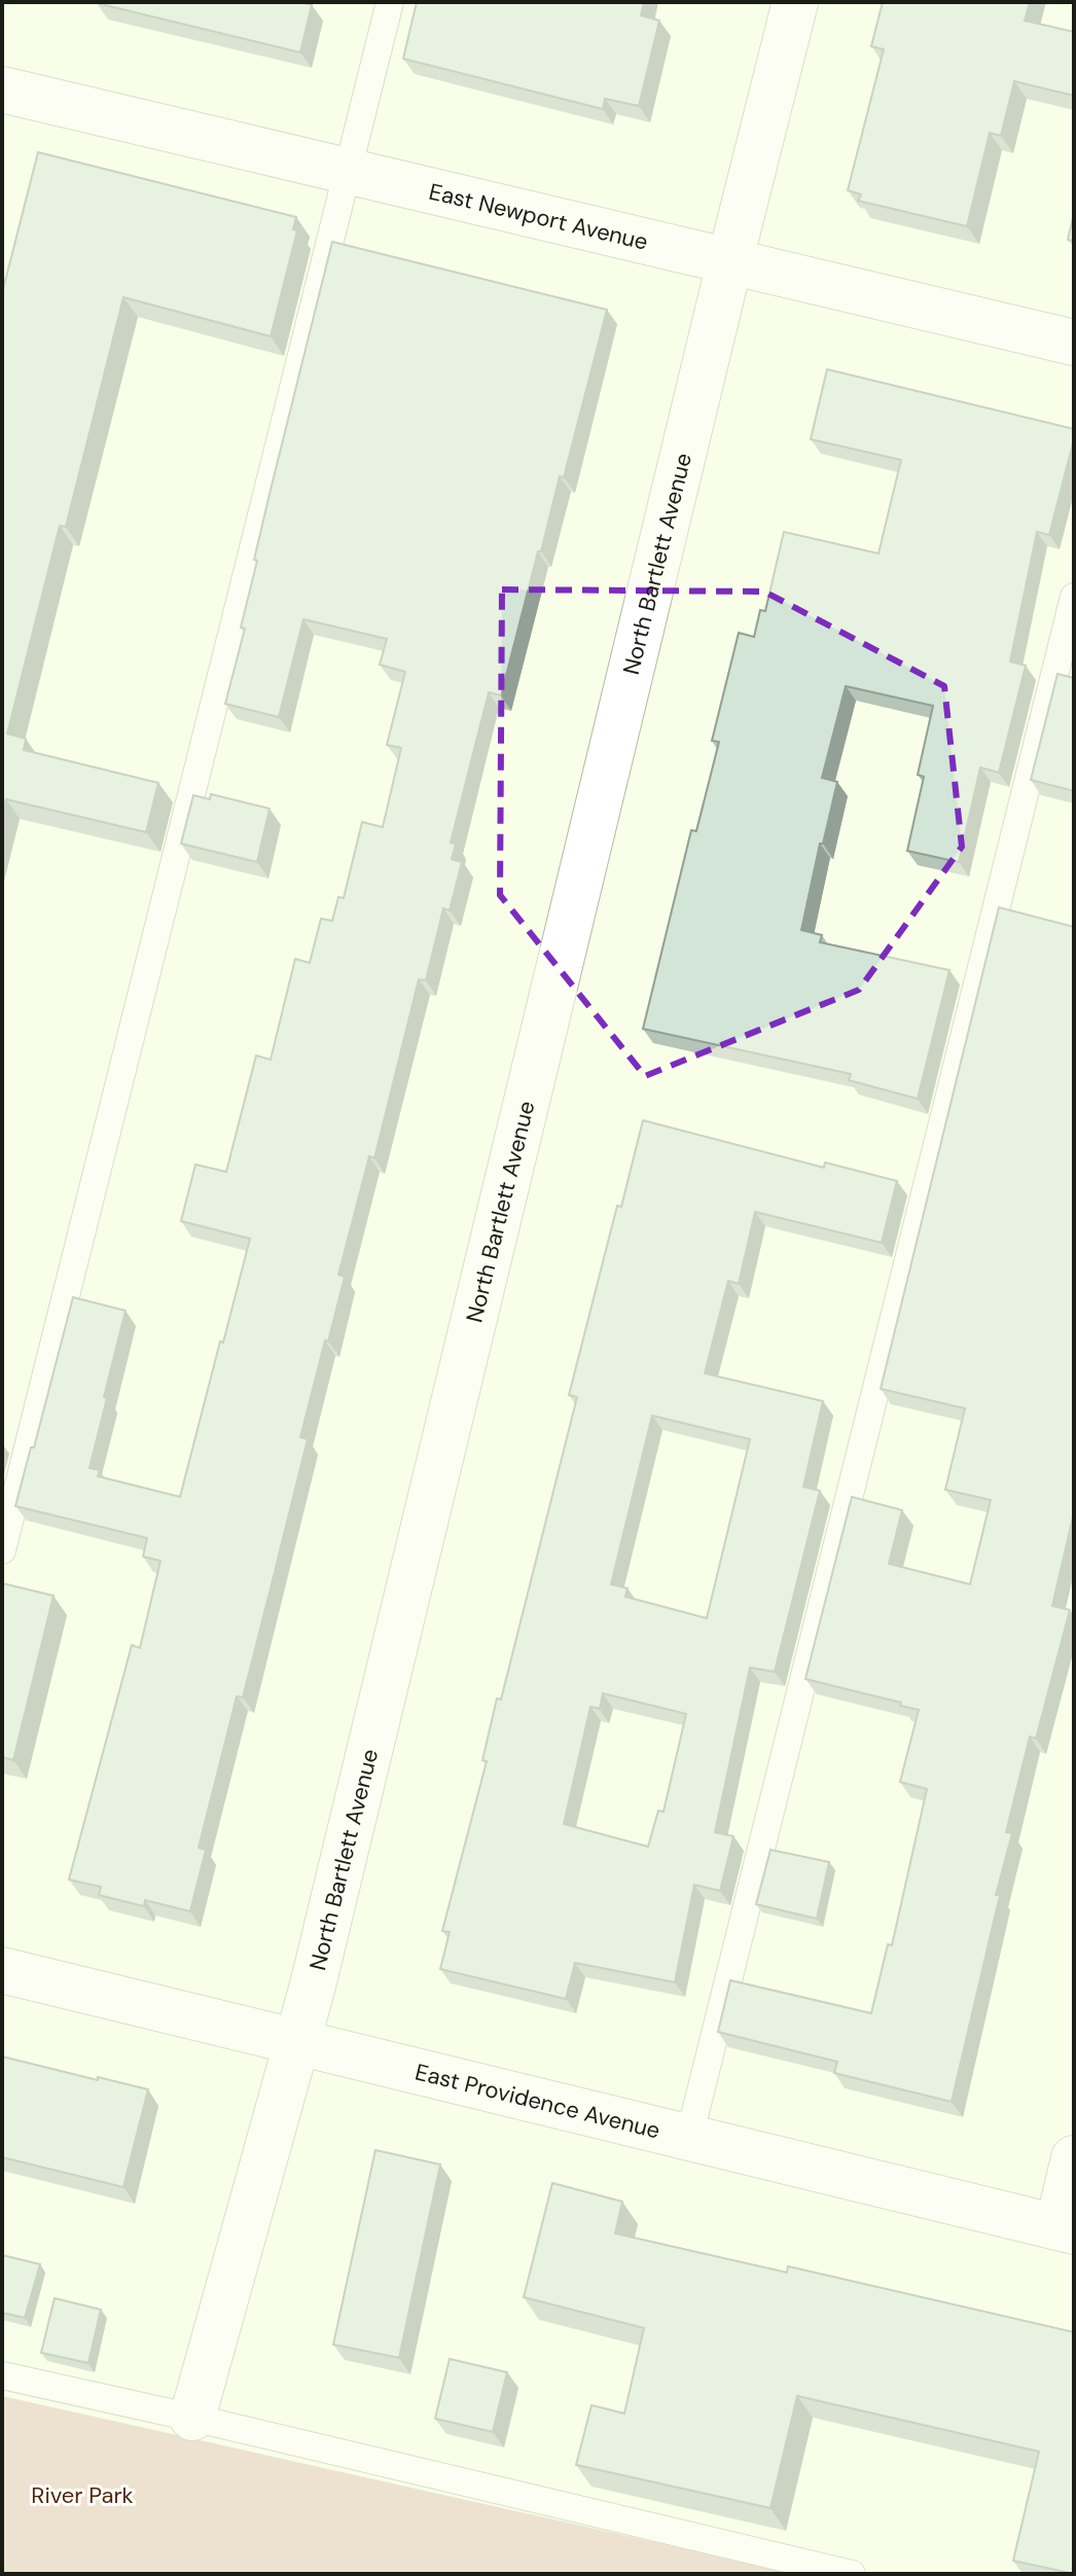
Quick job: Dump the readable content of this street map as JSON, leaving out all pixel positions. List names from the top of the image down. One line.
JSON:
{"streets":{"street":["East Newport Avenue","North Bartlett Avenue","East Providence Avenue"]},"crossings":[["East Newport Avenue","North Bartlett Avenue"],["North Bartlett Avenue","East Providence Avenue"]],"parks":["River Park"]}
